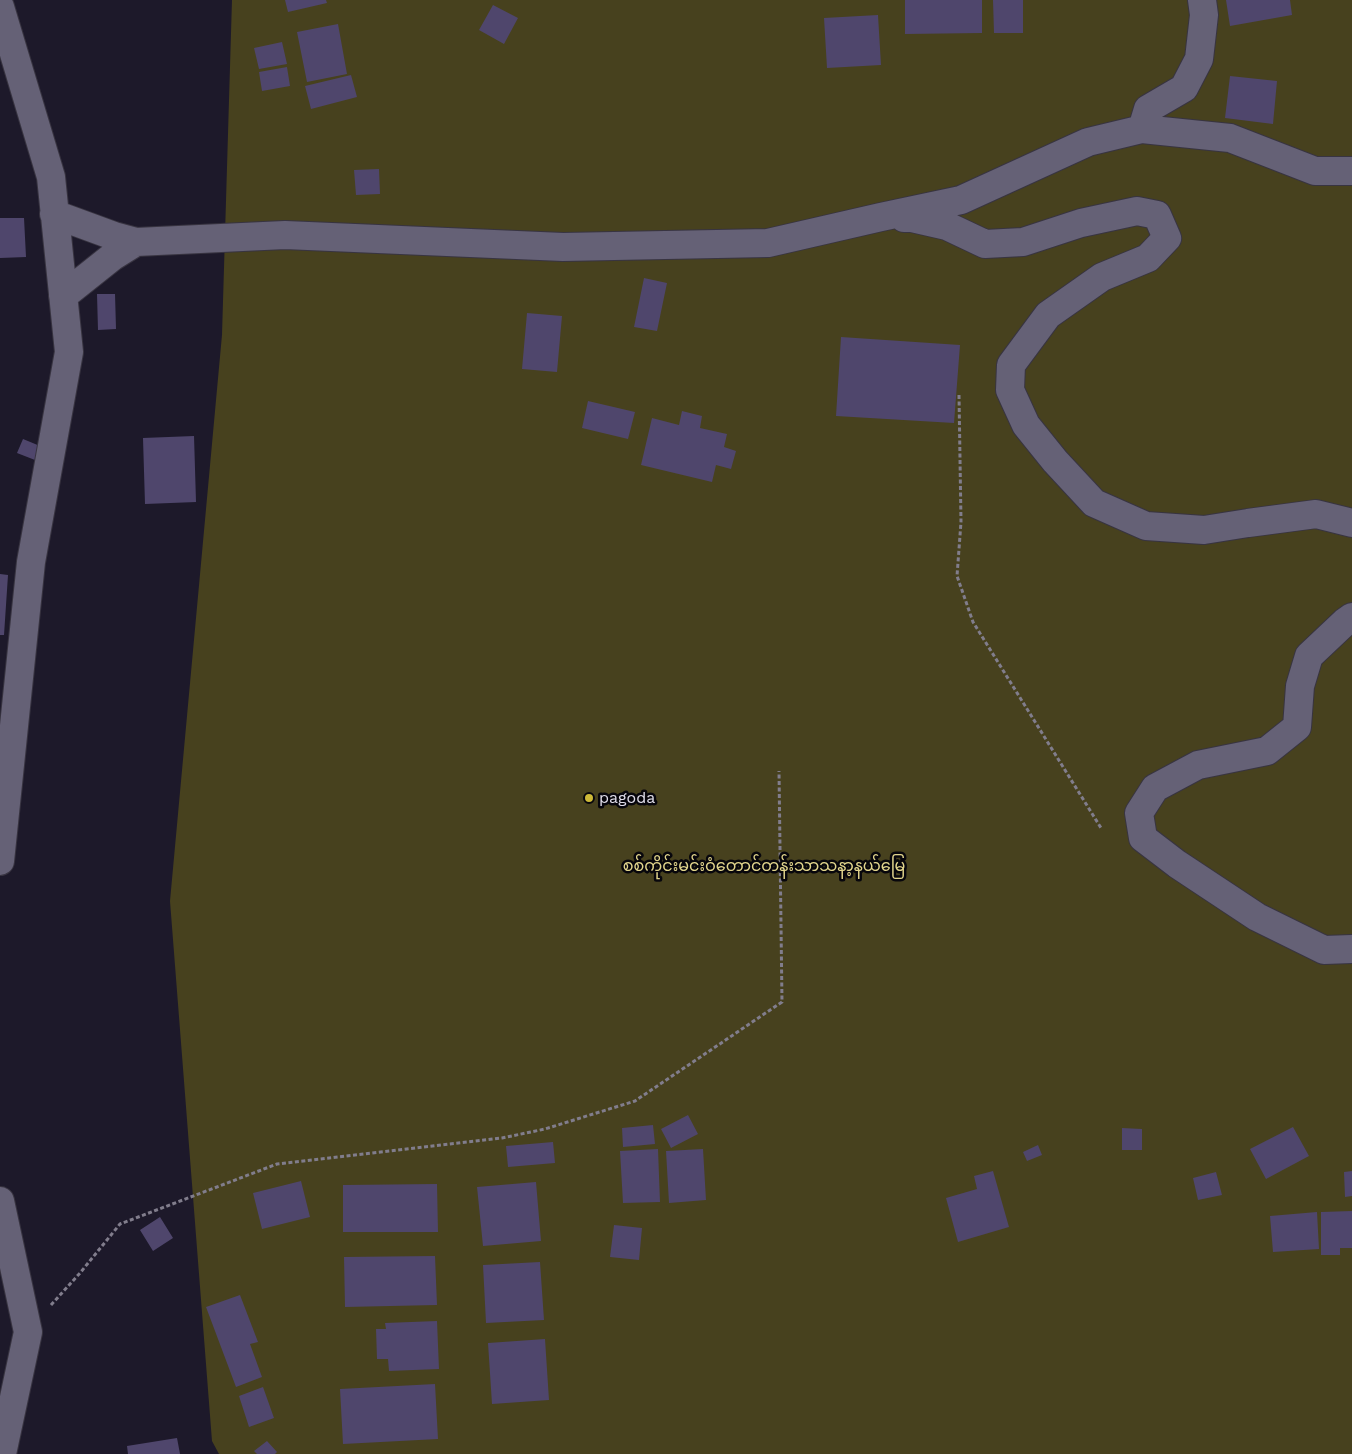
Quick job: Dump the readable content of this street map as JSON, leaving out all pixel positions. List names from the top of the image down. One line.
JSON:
{"parks":["စစ်ကိုင်းမင်းဝံတောင်တန်းသာသနာ့နယ်မြေ"],"places":["pagoda"]}
